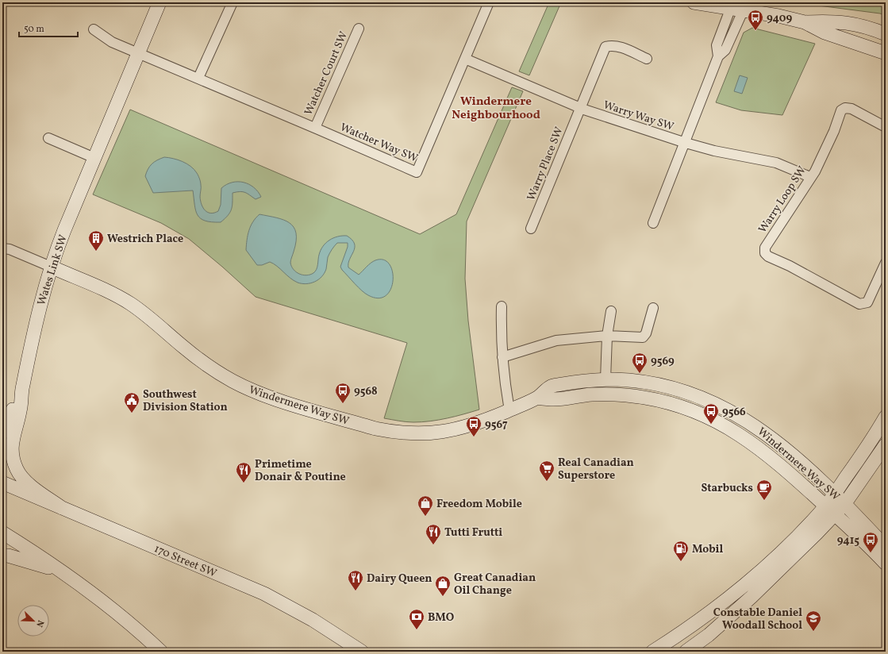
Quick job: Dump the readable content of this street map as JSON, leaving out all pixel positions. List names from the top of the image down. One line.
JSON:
{"streets":{"street":["Watcher Court SW","Warry Way SW","Watcher Way SW","Warry Place SW","Warry Loop SW","Wates Link SW","Windermere Way SW","170 Street SW"]},"crossings":[["Watcher Court SW","Watcher Way SW"],["Warry Way SW","Watcher Way SW"],["Warry Way SW","Warry Place SW"],["Warry Way SW","Warry Loop SW"],["Watcher Way SW","Wates Link SW"],["Wates Link SW","Windermere Way SW"]],"districts":["Windermere Neighbourhood"],"places":{"bus stop":["9409","9569","9568","9566","9567","9415"],"building":["Westrich Place"],"public building":["Southwest Division Station"],"supermarket":["Real Canadian Superstore"],"restaurant":["Primetime Donair & Poutine","Tutti Frutti","Dairy Queen"],"cafe":["Starbucks"],"shop":["Freedom Mobile","Great Canadian Oil Change"],"fuel station":["Mobil"],"bank":["BMO"],"school or university":["Constable Daniel Woodall School"]},"scale_bar":"50 m","north":"bottom right"}
